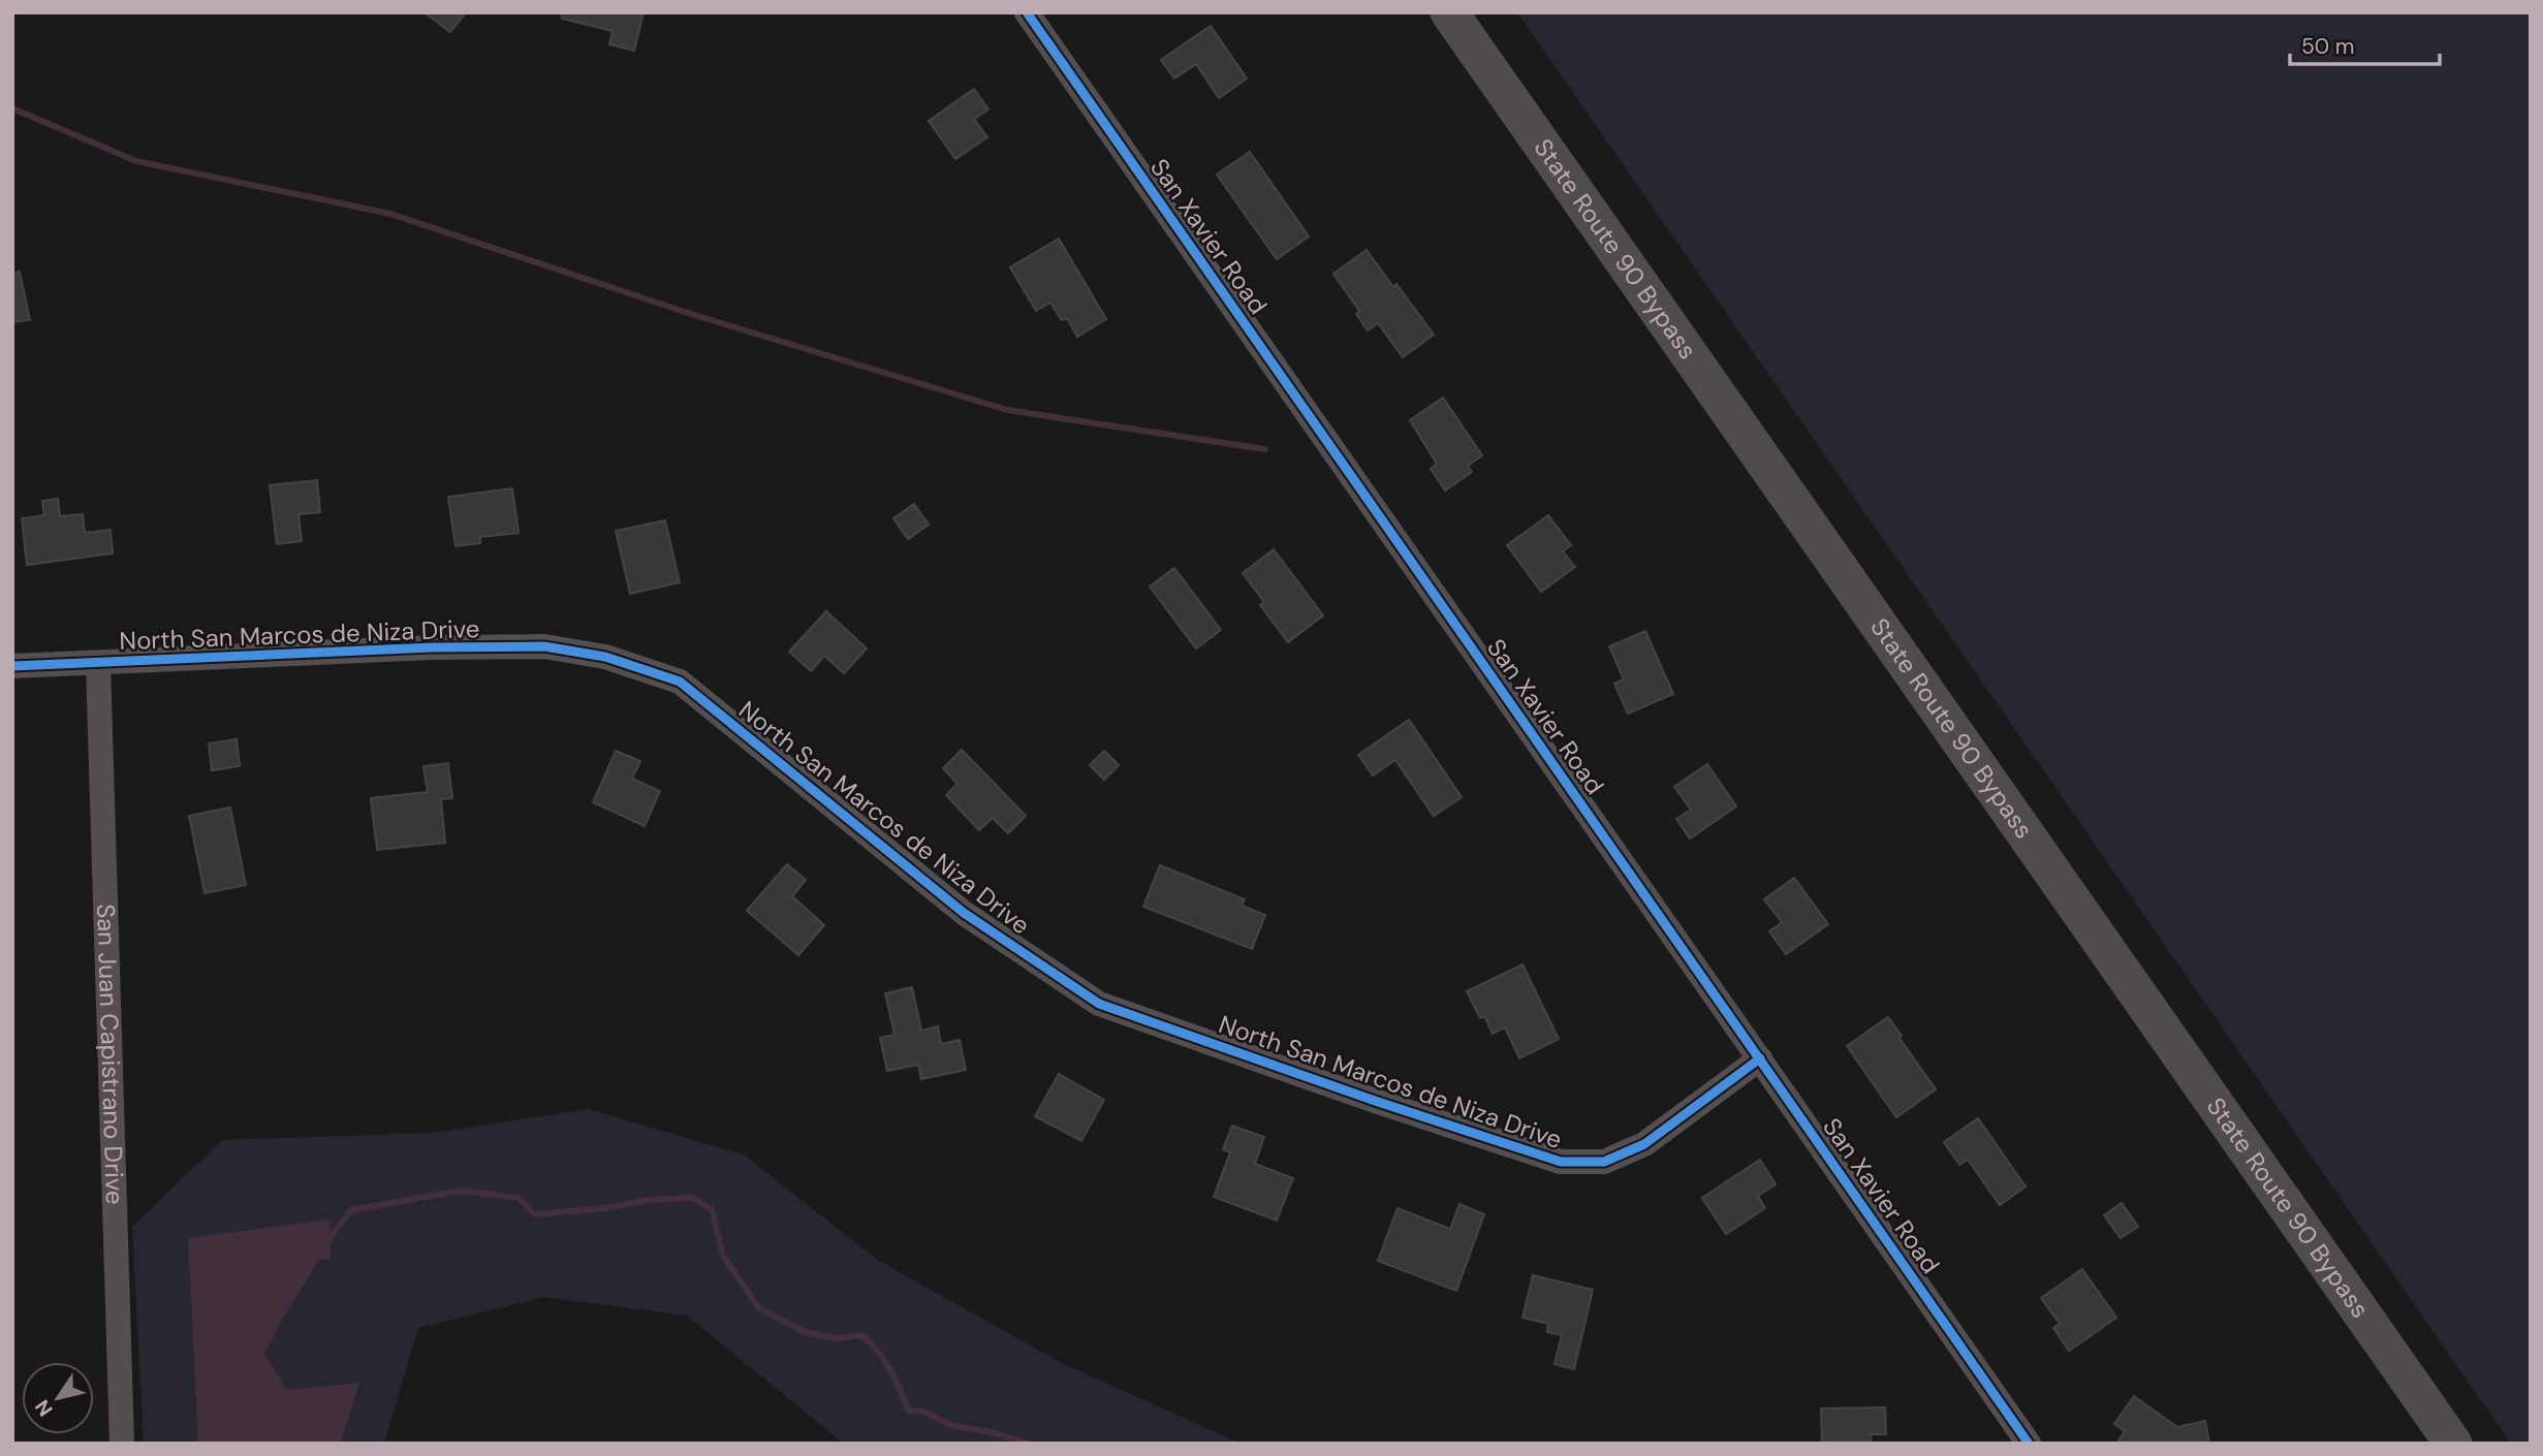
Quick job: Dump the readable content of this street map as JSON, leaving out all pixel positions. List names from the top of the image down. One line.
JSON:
{"streets":{"highway":["State Route 90 Bypass"],"street":["San Xavier Road","North San Marcos de Niza Drive","San Juan Capistrano Drive"]},"crossings":[["San Xavier Road","North San Marcos de Niza Drive"],["North San Marcos de Niza Drive","San Juan Capistrano Drive"]],"scale_bar":"50 m","north":"bottom left"}
